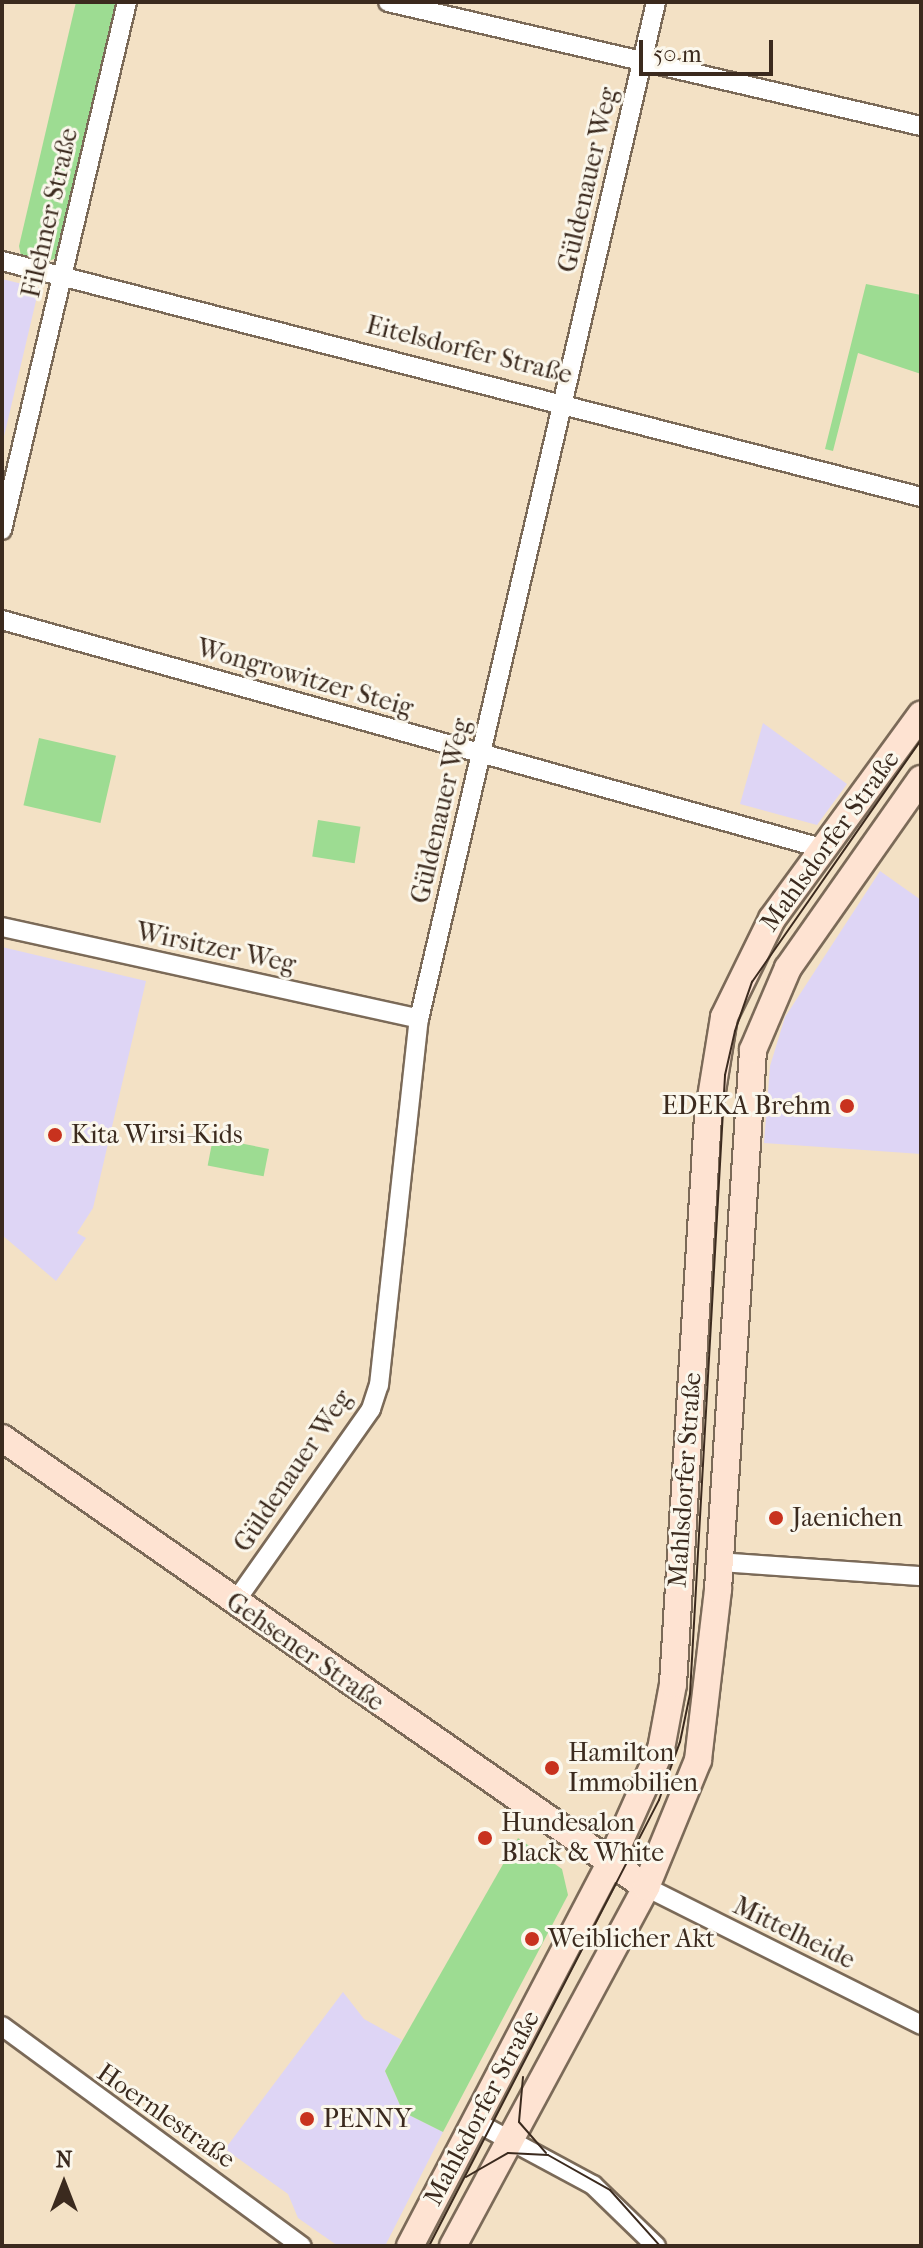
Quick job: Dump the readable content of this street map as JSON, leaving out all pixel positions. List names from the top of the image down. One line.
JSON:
{"streets":{"main road":["Mahlsdorfer Straße","Gehsener Straße"],"street":["Güldenauer Weg","Filehner Straße","Eitelsdorfer Straße","Wongrowitzer Steig","Wirsitzer Weg","Mittelheide","Hoernlestraße"]},"crossings":[["Güldenauer Weg","Eitelsdorfer Straße"],["Güldenauer Weg","Wongrowitzer Steig"],["Güldenauer Weg","Wirsitzer Weg"],["Güldenauer Weg","Gehsener Straße"],["Filehner Straße","Eitelsdorfer Straße"],["Wongrowitzer Steig","Mahlsdorfer Straße"],["Mahlsdorfer Straße","Gehsener Straße"],["Mahlsdorfer Straße","Mittelheide"],["Gehsener Straße","Mittelheide"]],"places":["EDEKA Brehm","Kita Wirsi-Kids","Jaenichen","Hamilton Immobilien","Hundesalon Black & White","Weiblicher Akt","PENNY"],"scale_bar":"50 m","north":"top"}
